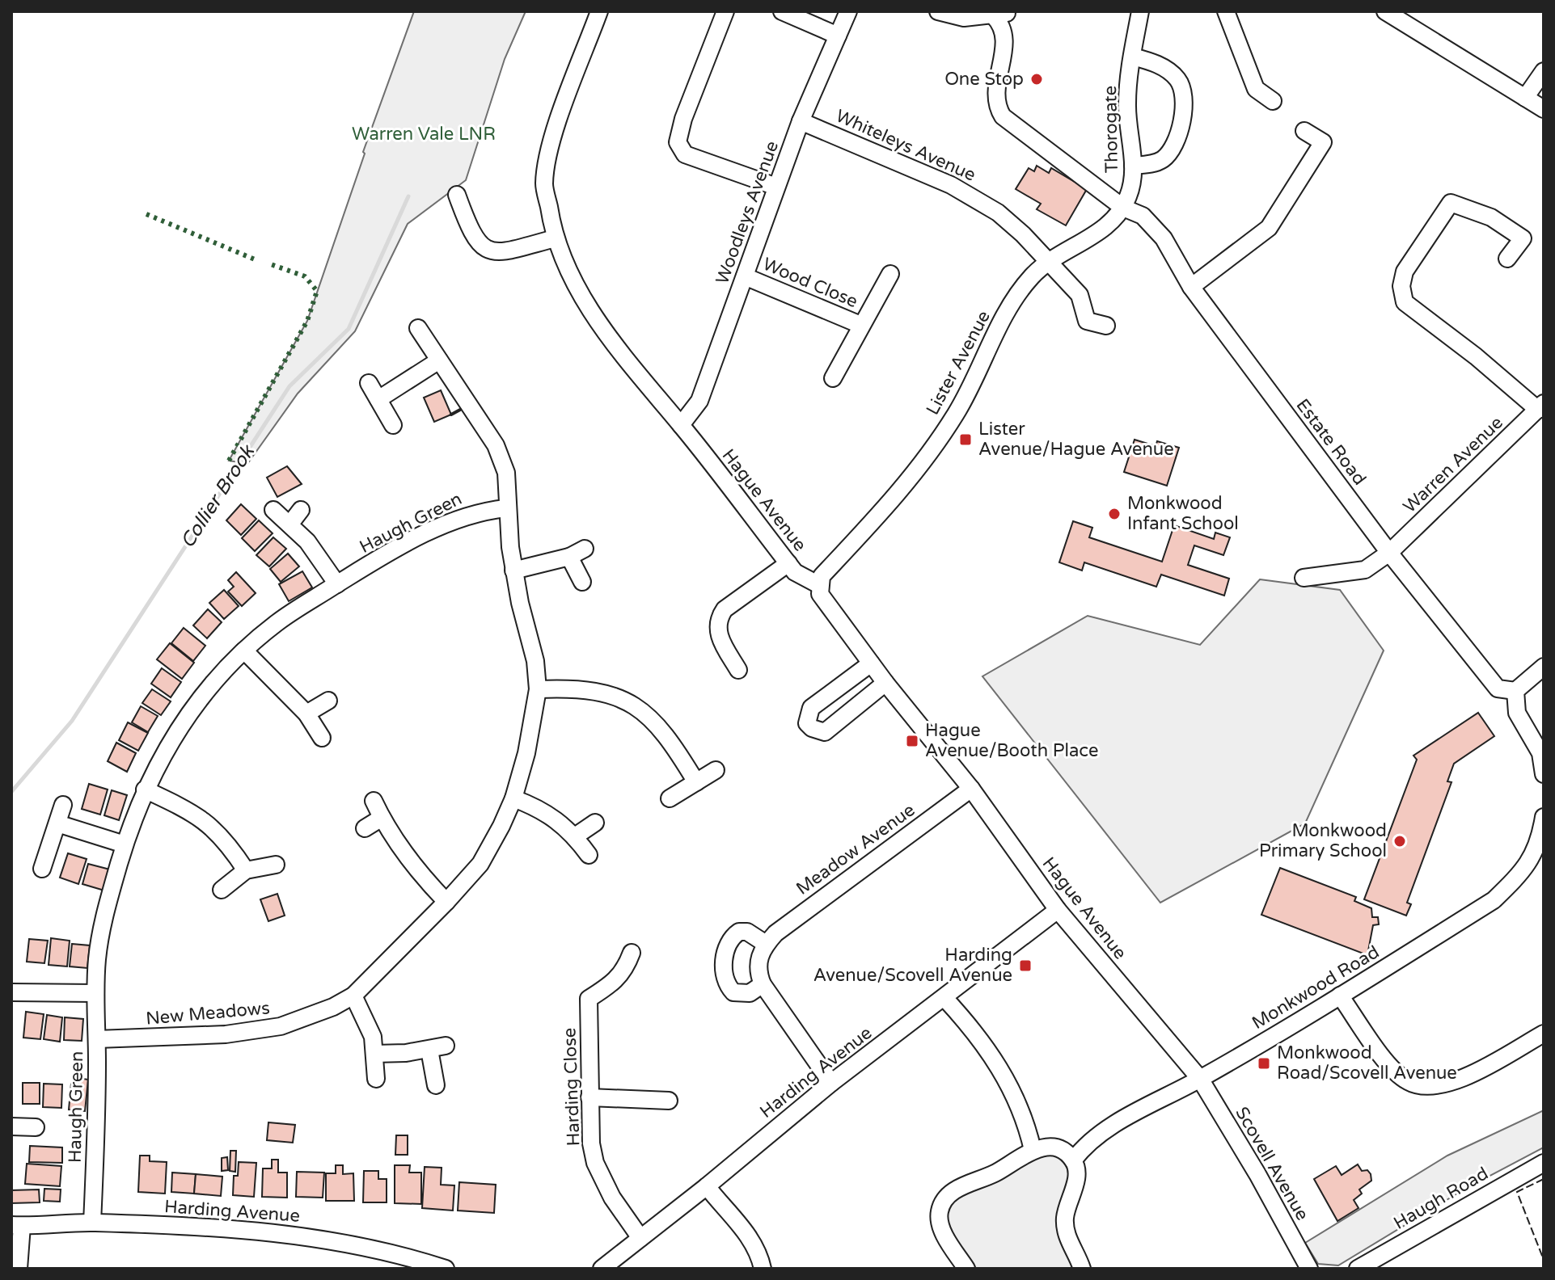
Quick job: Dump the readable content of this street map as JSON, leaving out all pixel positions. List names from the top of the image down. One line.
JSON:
{"streets":{"street":["Thorogate","Whiteleys Avenue","Woodleys Avenue","Wood Close","Lister Avenue","Estate Road","Warren Avenue","Hague Avenue","Haugh Green","Meadow Avenue","Monkwood Road","New Meadows","Harding Avenue","Harding Close","Scovell Avenue","Haugh Road"]},"crossings":[["Thorogate","Lister Avenue"],["Thorogate","Estate Road"],["Whiteleys Avenue","Woodleys Avenue"],["Whiteleys Avenue","Lister Avenue"],["Woodleys Avenue","Wood Close"],["Woodleys Avenue","Hague Avenue"],["Lister Avenue","Estate Road"],["Lister Avenue","Hague Avenue"],["Estate Road","Warren Avenue"],["Hague Avenue","Meadow Avenue"],["Hague Avenue","Monkwood Road"],["Hague Avenue","Harding Avenue"],["Hague Avenue","Scovell Avenue"],["Haugh Green","New Meadows"],["Haugh Green","Harding Avenue"],["Monkwood Road","Scovell Avenue"],["Harding Avenue","Harding Close"]],"water":["Collier Brook"],"parks":["Warren Vale LNR"],"places":{"other":["One Stop","Monkwood Infant School","Monkwood Primary School"],"transit":["Lister Avenue/Hague Avenue","Hague Avenue/Booth Place","Harding Avenue/Scovell Avenue","Monkwood Road/Scovell Avenue"]}}
